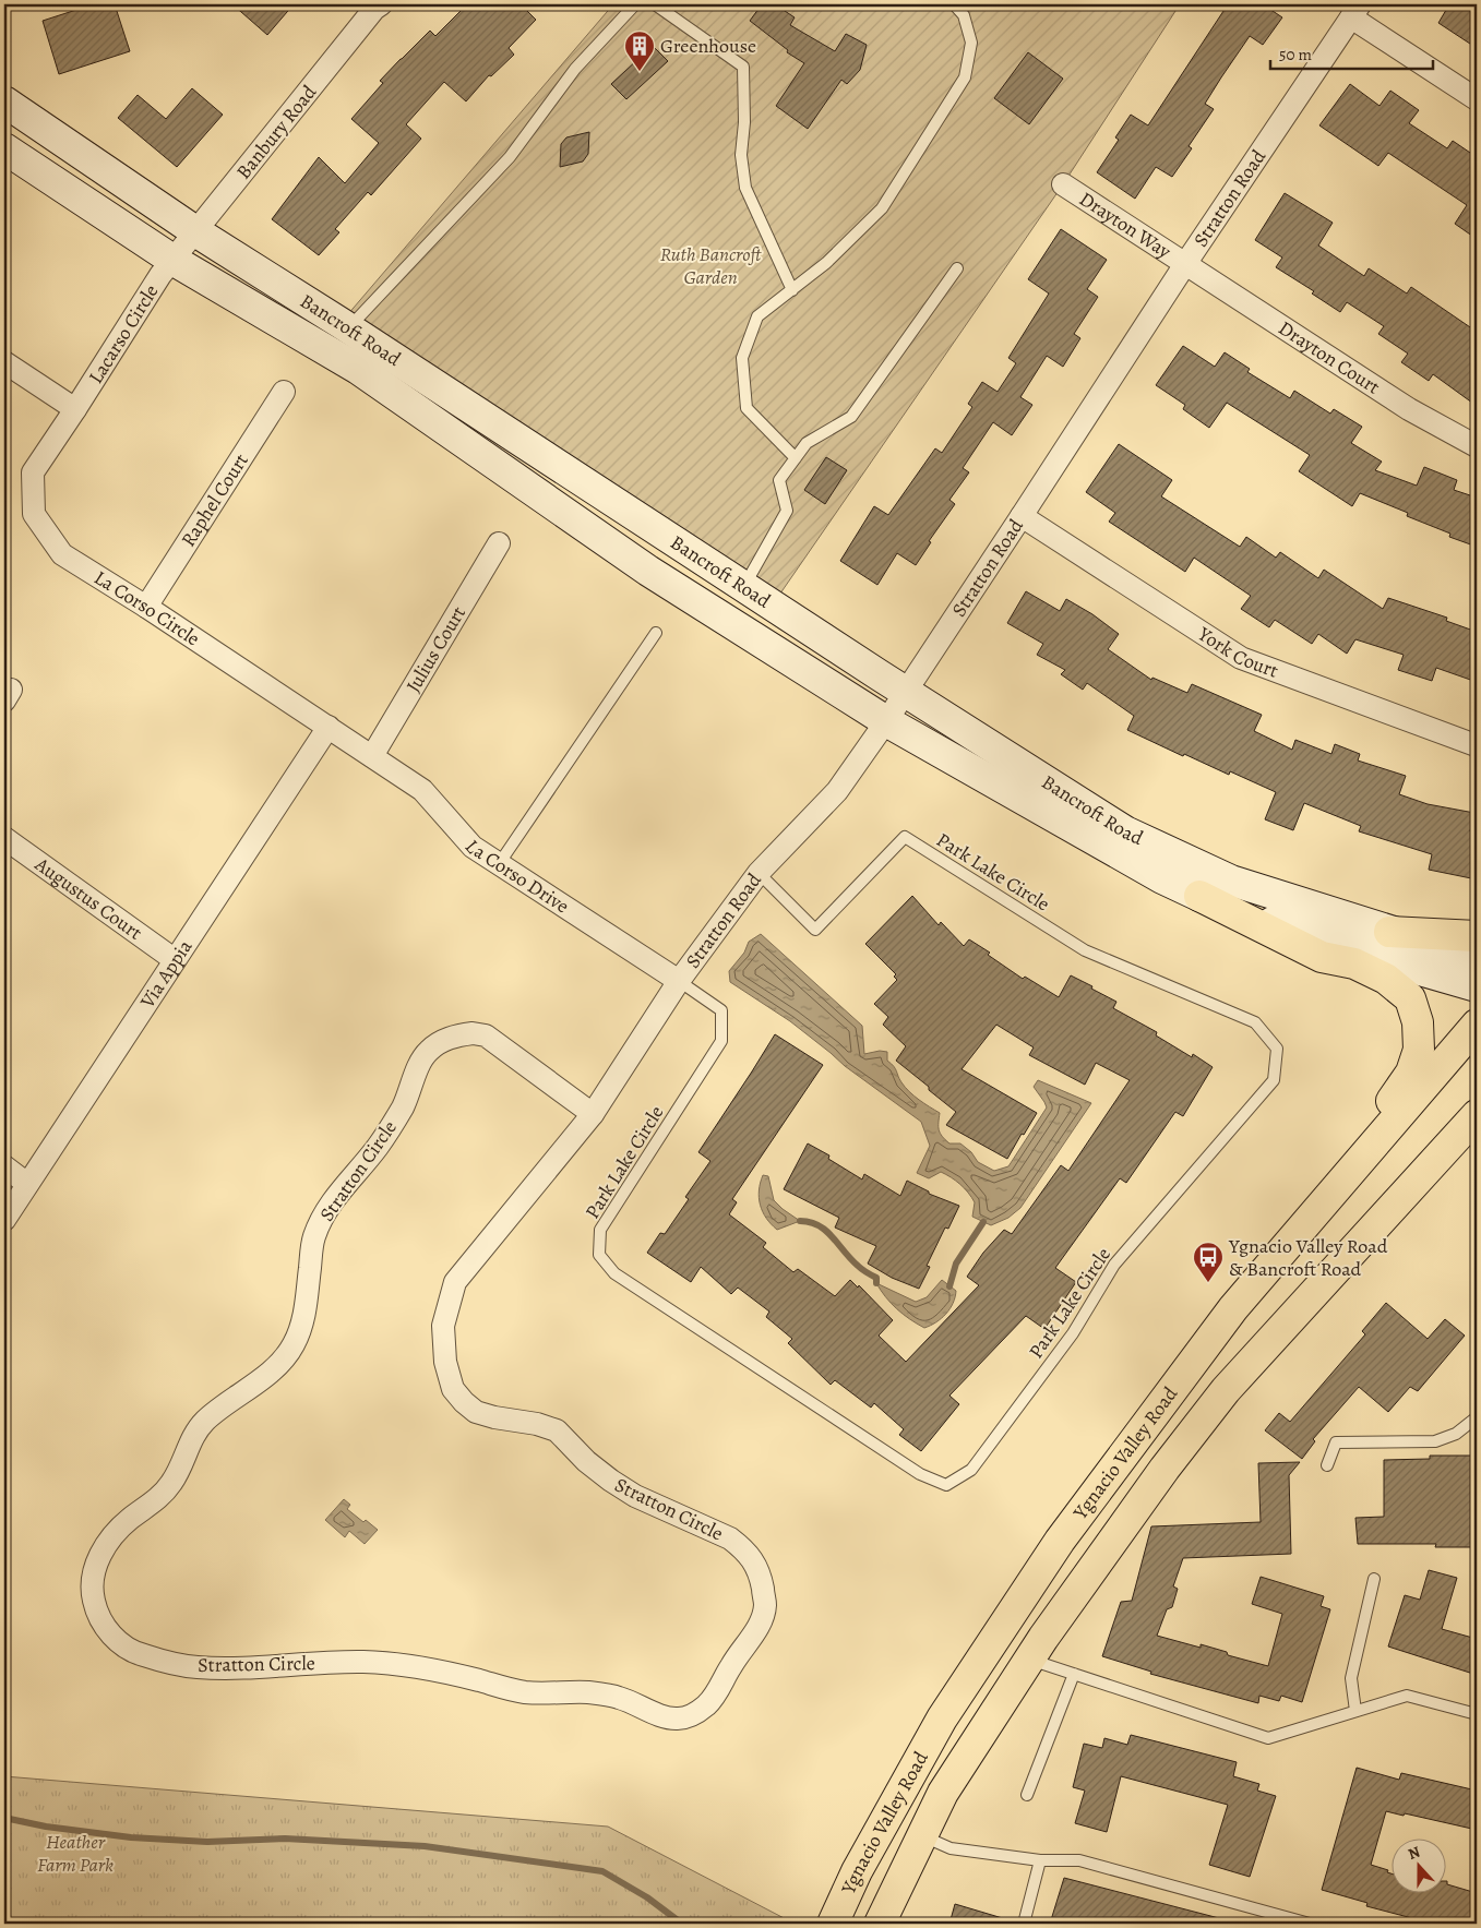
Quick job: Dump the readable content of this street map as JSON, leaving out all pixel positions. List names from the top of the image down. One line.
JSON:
{"streets":{"highway":["Ygnacio Valley Road"],"main road":["Bancroft Road"],"street":["Banbury Road","Stratton Road","Drayton Way","Lacarso Circle","Drayton Court","Raphel Court","La Corso Circle","Julius Court","York Court","La Corso Drive","Augustus Court","Via Appia","Stratton Circle"],"lane":["Park Lake Circle"]},"crossings":[["Banbury Road","Bancroft Road"],["Banbury Road","Lacarso Circle"],["Stratton Road","Drayton Way"],["Stratton Road","Bancroft Road"],["Stratton Road","Drayton Court"],["Stratton Road","York Court"],["Stratton Road","Park Lake Circle"],["Stratton Road","La Corso Drive"],["Stratton Road","Stratton Circle"],["Drayton Way","Drayton Court"],["Bancroft Road","Lacarso Circle"],["Lacarso Circle","La Corso Circle"],["Raphel Court","La Corso Circle"],["La Corso Circle","Julius Court"],["La Corso Circle","La Corso Drive"],["La Corso Circle","Via Appia"],["Julius Court","La Corso Drive"],["Park Lake Circle","La Corso Drive"],["Augustus Court","Via Appia"]],"parks":["Ruth Bancroft Garden","Heather Farm Park"],"places":{"building":["Greenhouse"],"bus stop":["Ygnacio Valley Road & Bancroft Road"]},"scale_bar":"50 m","north":"top"}
